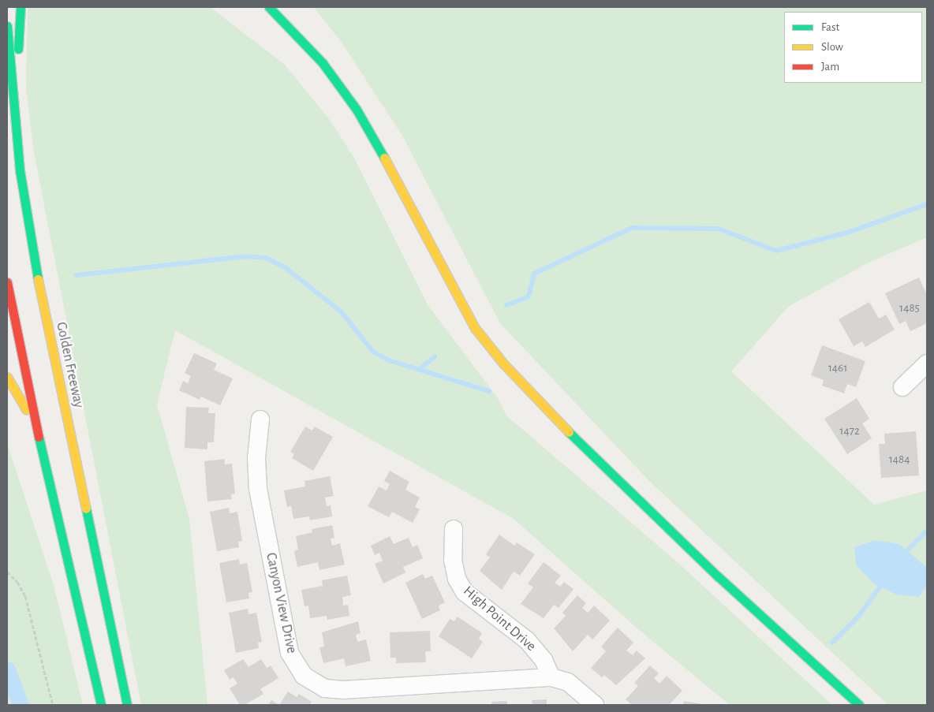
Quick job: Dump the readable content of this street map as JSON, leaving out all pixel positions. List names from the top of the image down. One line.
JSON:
{"streets":{"highway":["Golden Freeway"],"street":["Canyon View Drive","High Point Drive"]},"crossings":[["Canyon View Drive","High Point Drive"]],"house_numbers":["1485","1461","1472","1484"],"legend":["Fast","Slow","Jam"]}
